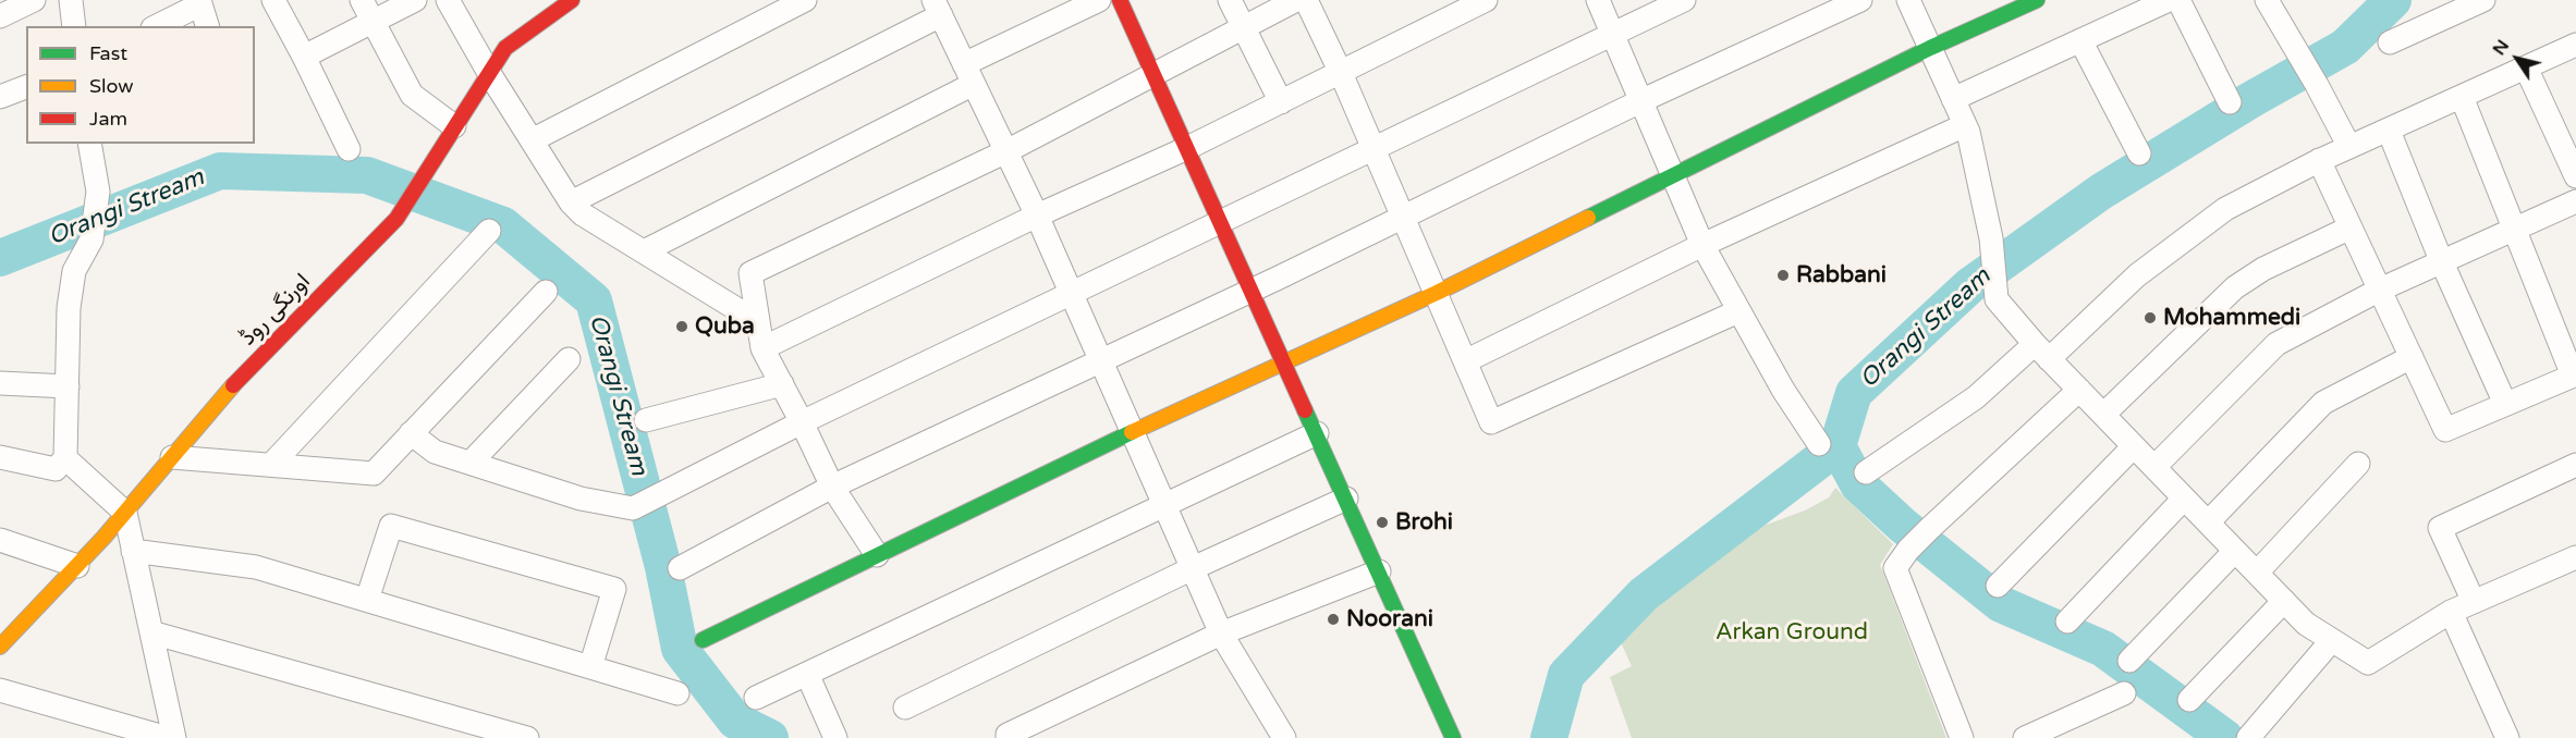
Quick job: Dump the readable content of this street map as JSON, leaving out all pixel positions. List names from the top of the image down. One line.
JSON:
{"streets":{"street":["اورنگی روڈ"]},"water":["Orangi Stream"],"parks":["Arkan Ground"],"places":["Rabbani","Mohammedi","Quba","Brohi","Noorani"],"legend":["Fast","Slow","Jam"],"north":"top left"}
